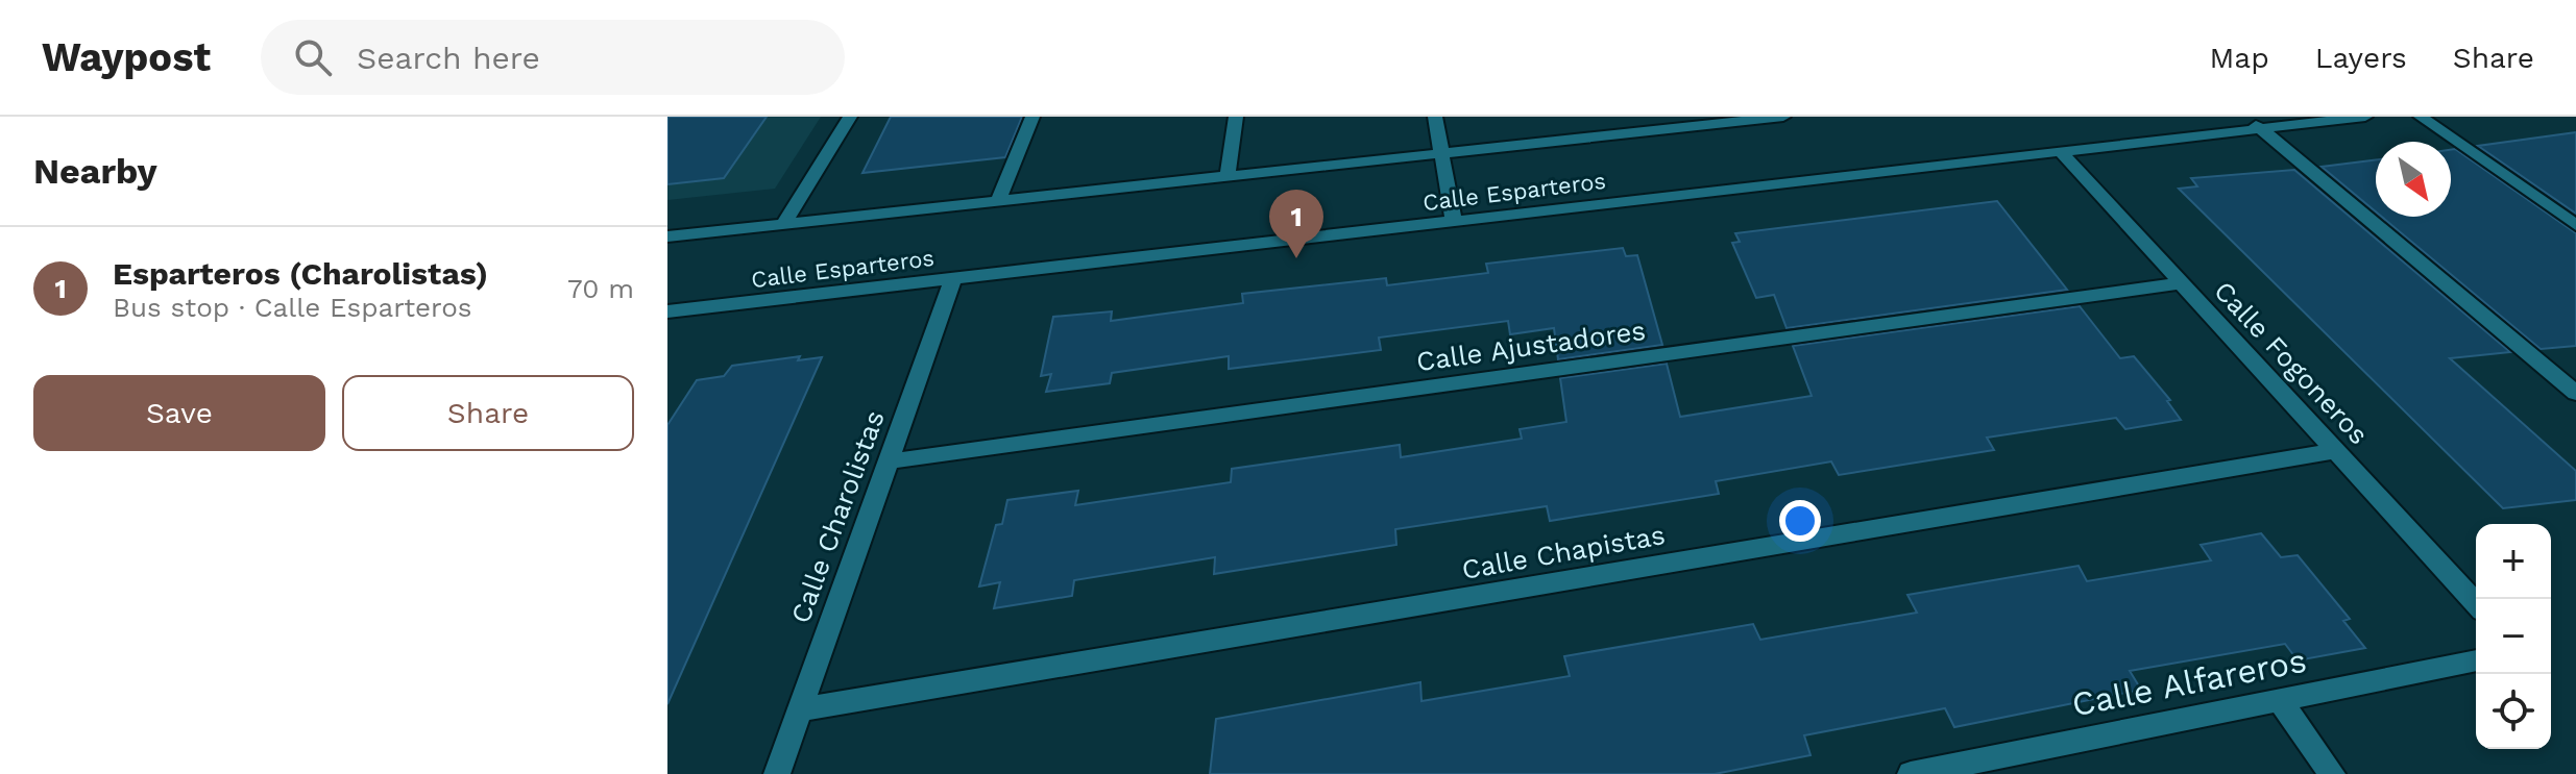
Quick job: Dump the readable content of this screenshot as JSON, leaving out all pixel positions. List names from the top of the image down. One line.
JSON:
{"streets":{"street":["Calle Esparteros","Calle Ajustadores","Calle Fogoneros","Calle Charolistas","Calle Chapistas","Calle Alfareros"]},"crossings":[["Calle Esparteros","Calle Fogoneros"],["Calle Esparteros","Calle Charolistas"],["Calle Ajustadores","Calle Fogoneros"],["Calle Ajustadores","Calle Charolistas"],["Calle Fogoneros","Calle Chapistas"],["Calle Charolistas","Calle Chapistas"]],"north":"bottom right","page":{"header":"Waypost","search":"Search here","nav":["Map","Layers","Share"],"heading":"Nearby","pins":"1","list":[{"mark":"1","name":"Esparteros (Charolistas)","note":"Bus stop · Calle Esparteros","value":"70 m"}],"buttons":["Save","Share"],"map_buttons":["+","−"]}}
